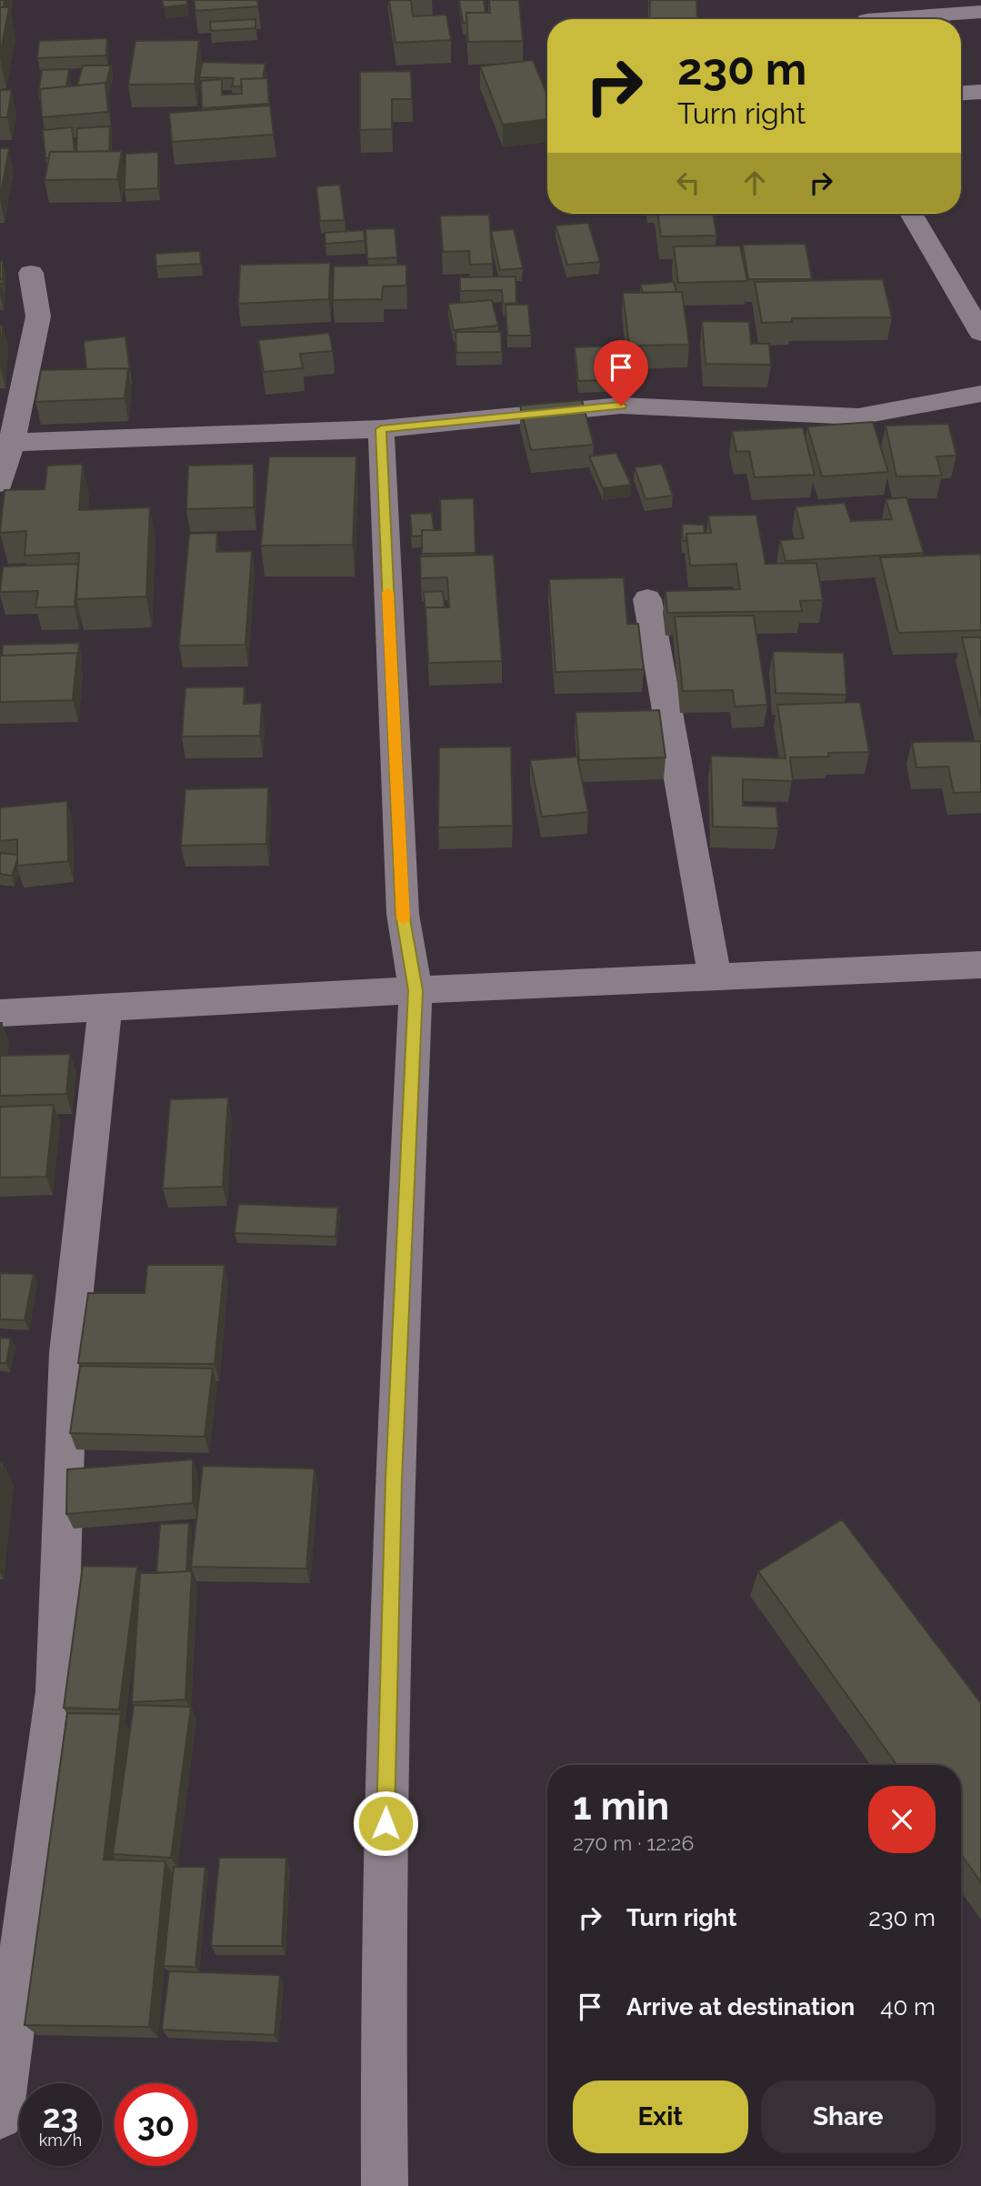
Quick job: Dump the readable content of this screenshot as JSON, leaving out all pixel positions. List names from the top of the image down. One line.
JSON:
{"page":{"turn":["230 m","Turn right"],"heading":["1 min","270 m · 12:26"],"list":[{"name":"Turn right","value":"230 m"},{"name":"Arrive at destination","value":"40 m"}],"buttons":["Exit","Share"],"speed":"23 km/h","limit":"30"}}
